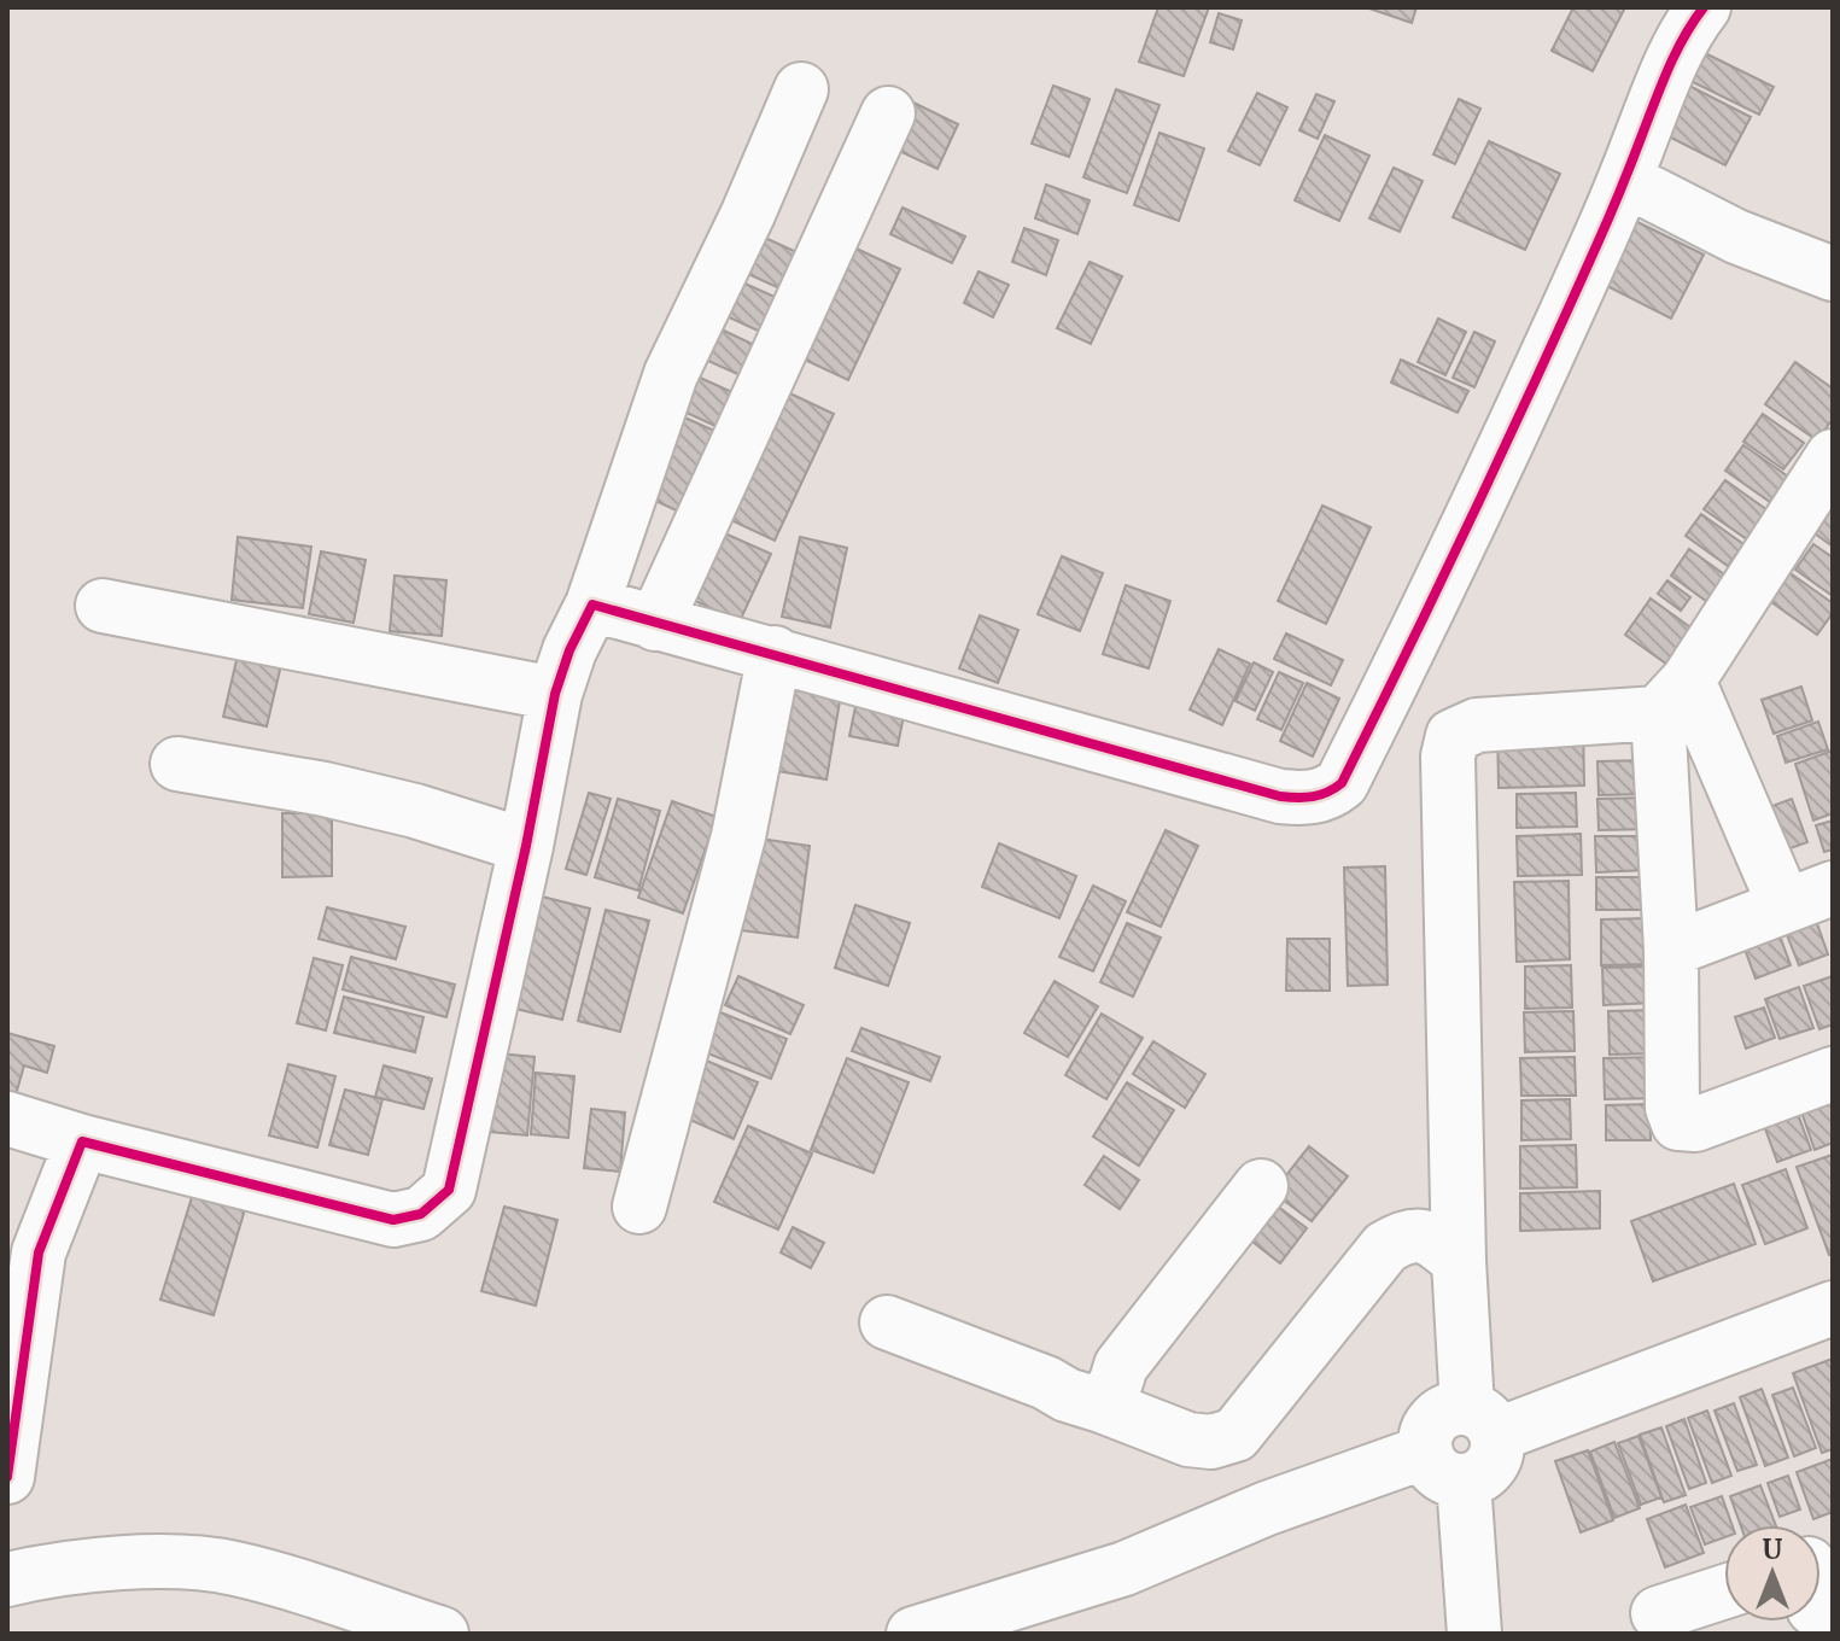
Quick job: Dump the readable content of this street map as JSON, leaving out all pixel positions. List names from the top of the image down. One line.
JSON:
{"north":"top"}
